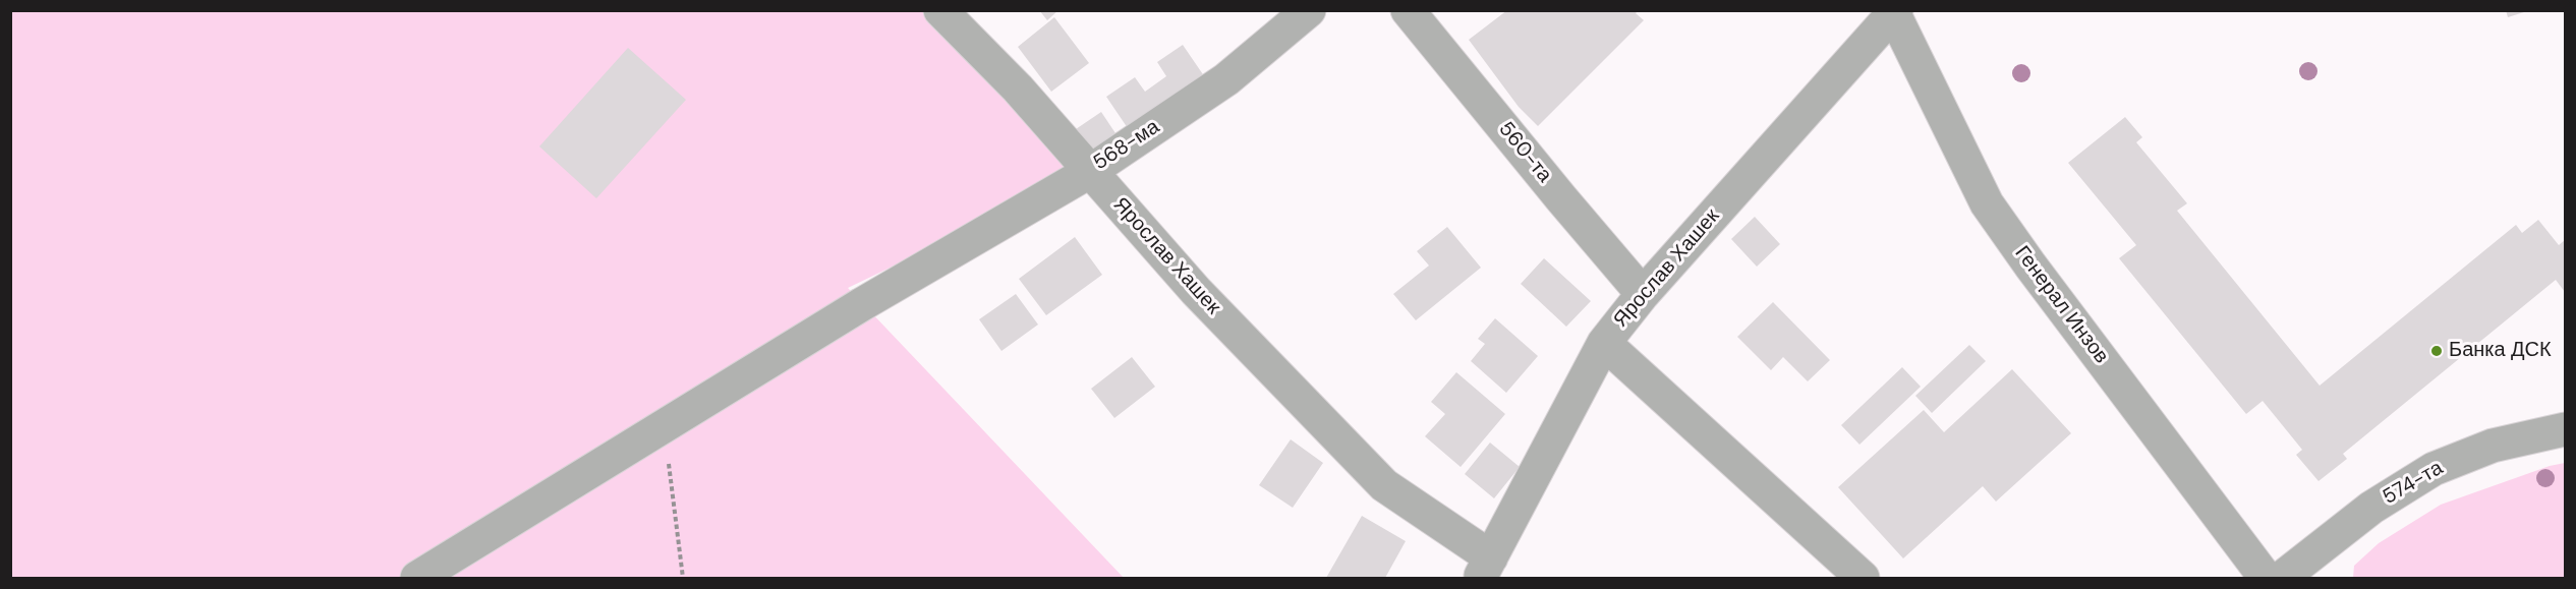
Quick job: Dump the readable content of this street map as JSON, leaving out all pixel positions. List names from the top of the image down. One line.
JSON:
{"streets":{"street":["568-ма","560-та","Ярослав Хашек","Генерал Инзов","574-та"]},"crossings":[["568-ма","Ярослав Хашек"],["560-та","Ярослав Хашек"],["Ярослав Хашек","Генерал Инзов"]],"places":["Банка ДСК"]}
